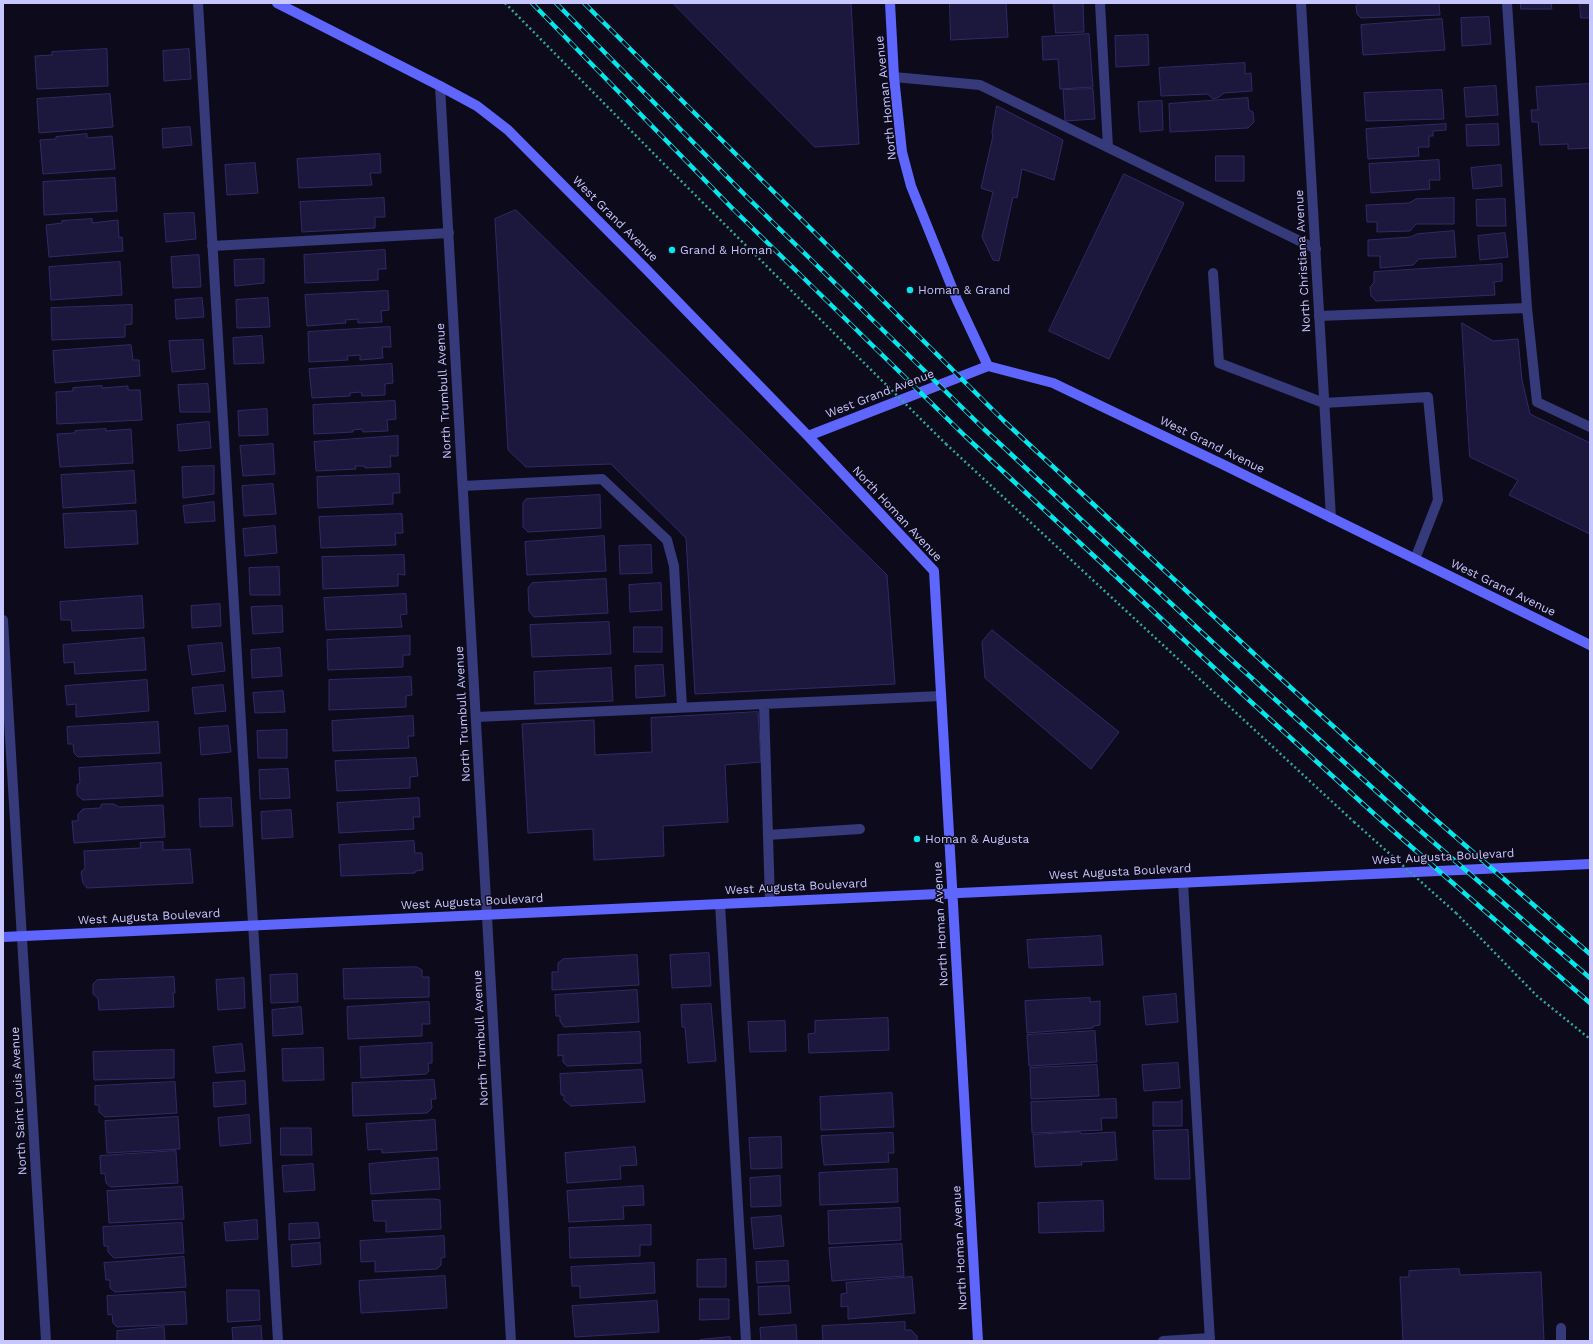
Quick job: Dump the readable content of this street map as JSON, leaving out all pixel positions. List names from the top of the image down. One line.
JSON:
{"streets":{"street":["North Homan Avenue","West Grand Avenue","North Christiana Avenue","North Trumbull Avenue","West Augusta Boulevard","North Saint Louis Avenue"]},"crossings":[["North Homan Avenue","West Grand Avenue"],["North Homan Avenue","West Augusta Boulevard"],["West Grand Avenue","North Christiana Avenue"],["West Grand Avenue","North Trumbull Avenue"],["North Trumbull Avenue","West Augusta Boulevard"],["West Augusta Boulevard","North Saint Louis Avenue"]],"places":["Grand & Homan","Homan & Grand","Homan & Augusta"]}
